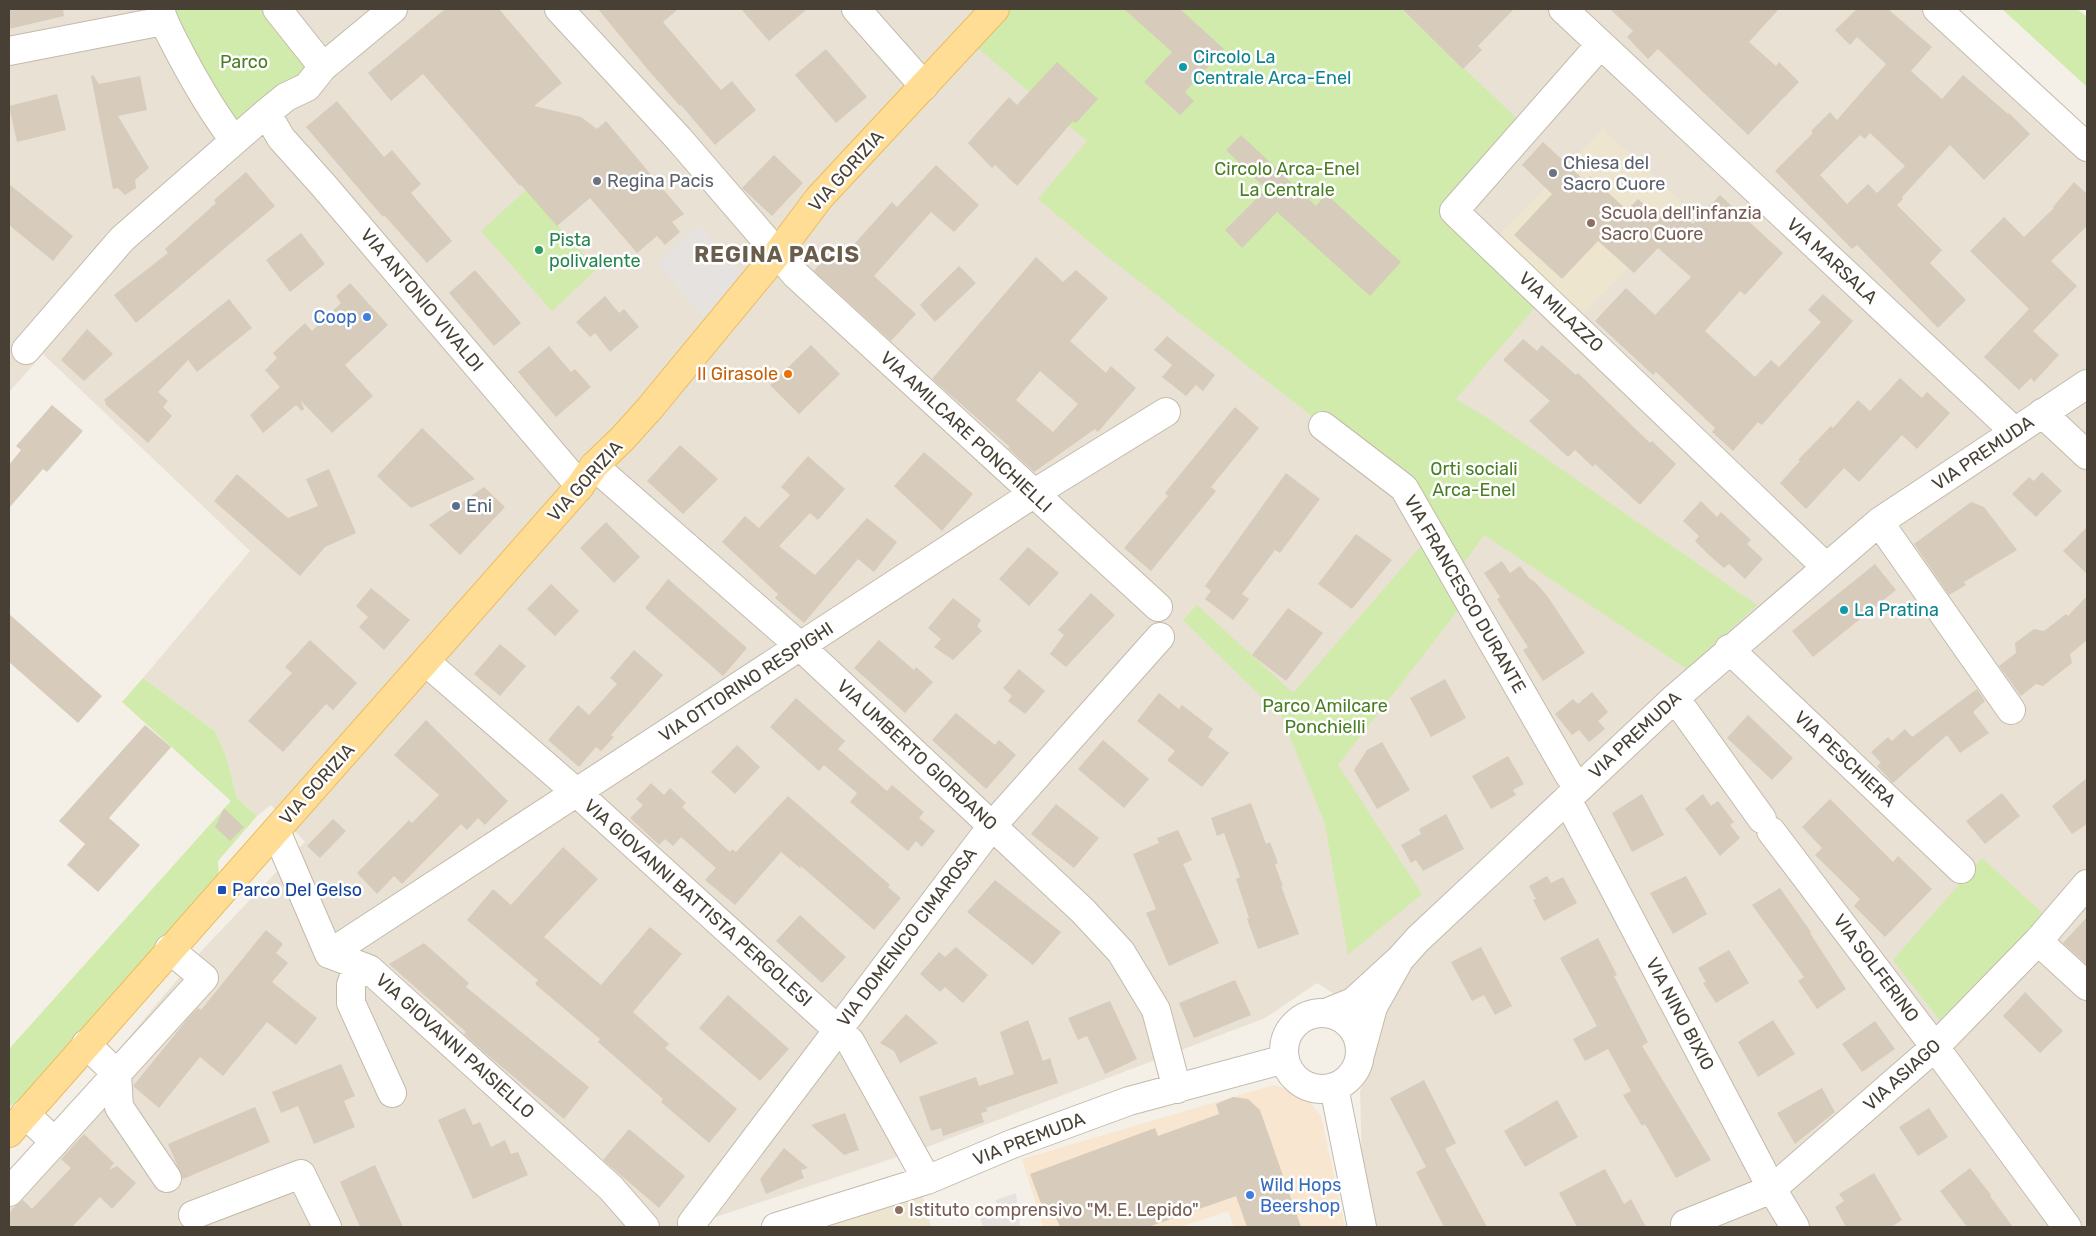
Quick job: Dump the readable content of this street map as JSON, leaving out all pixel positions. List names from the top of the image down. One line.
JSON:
{"streets":{"main road":["VIA GORIZIA"],"street":["VIA MARSALA","VIA ANTONIO VIVALDI","VIA MILAZZO","VIA AMILCARE PONCHIELLI","VIA PREMUDA","VIA FRANCESCO DURANTE","VIA OTTORINO RESPIGHI","VIA UMBERTO GIORDANO","VIA PESCHIERA","VIA GIOVANNI BATTISTA PERGOLESI","VIA DOMENICO CIMAROSA","VIA SOLFERINO","VIA NINO BIXIO","VIA GIOVANNI PAISIELLO","VIA ASIAGO"]},"crossings":[["VIA GORIZIA","VIA ANTONIO VIVALDI"],["VIA GORIZIA","VIA AMILCARE PONCHIELLI"],["VIA GORIZIA","VIA UMBERTO GIORDANO"],["VIA GORIZIA","VIA GIOVANNI BATTISTA PERGOLESI"],["VIA MARSALA","VIA MILAZZO"],["VIA MARSALA","VIA PREMUDA"],["VIA ANTONIO VIVALDI","VIA UMBERTO GIORDANO"],["VIA MILAZZO","VIA PREMUDA"],["VIA AMILCARE PONCHIELLI","VIA OTTORINO RESPIGHI"],["VIA PREMUDA","VIA FRANCESCO DURANTE"],["VIA PREMUDA","VIA UMBERTO GIORDANO"],["VIA PREMUDA","VIA PESCHIERA"],["VIA PREMUDA","VIA GIOVANNI BATTISTA PERGOLESI"],["VIA PREMUDA","VIA SOLFERINO"],["VIA PREMUDA","VIA NINO BIXIO"],["VIA FRANCESCO DURANTE","VIA NINO BIXIO"],["VIA OTTORINO RESPIGHI","VIA UMBERTO GIORDANO"],["VIA OTTORINO RESPIGHI","VIA GIOVANNI BATTISTA PERGOLESI"],["VIA OTTORINO RESPIGHI","VIA GIOVANNI PAISIELLO"],["VIA UMBERTO GIORDANO","VIA DOMENICO CIMAROSA"],["VIA GIOVANNI BATTISTA PERGOLESI","VIA DOMENICO CIMAROSA"],["VIA SOLFERINO","VIA ASIAGO"],["VIA NINO BIXIO","VIA ASIAGO"]],"districts":["REGINA PACIS"],"parks":["Parco","Circolo Arca-Enel La Centrale","Orti sociali Arca-Enel","Parco Amilcare Ponchielli"],"places":{"other":["Circolo La Centrale Arca-Enel","Chiesa del Sacro Cuore","Regina Pacis","Scuola dell'infanzia Sacro Cuore","Pista polivalente","Coop","Il Girasole","Eni","La Pratina","Wild Hops Beershop","Istituto comprensivo \"M. E. Lepido\""],"transit":["Parco Del Gelso"]}}
